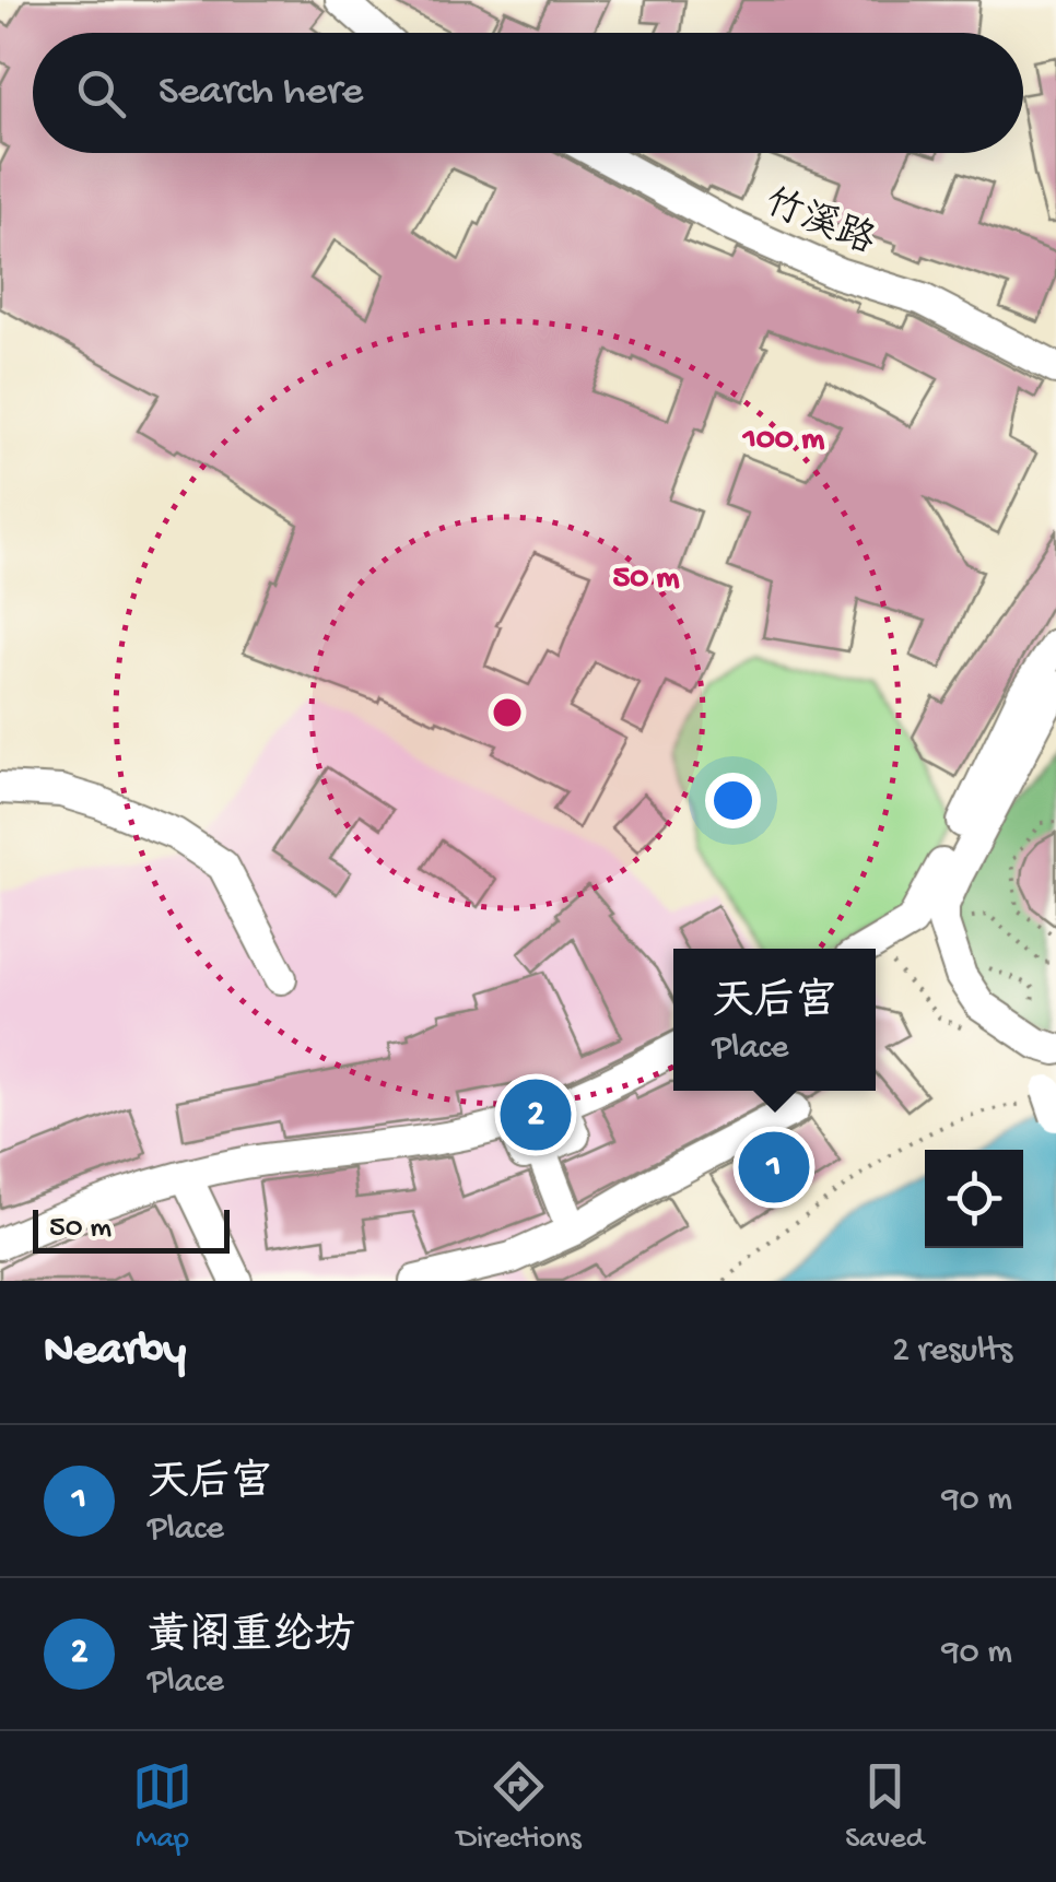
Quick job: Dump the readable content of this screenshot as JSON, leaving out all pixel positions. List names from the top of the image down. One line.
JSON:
{"streets":{"street":["竹溪路"]},"scale_bar":"50 m","page":{"search":"Search here","popup":["天后宫","Place"],"pins":["2","1"],"scale":"50 m","heading":["Nearby","2 results"],"list":[{"mark":"1","name":"天后宫","note":"Place","value":"90 m"},{"mark":"2","name":"黄阁重纶坊","note":"Place","value":"90 m"}],"nav":["Map","Directions","Saved"]},"rings":["100 m","50 m"]}
